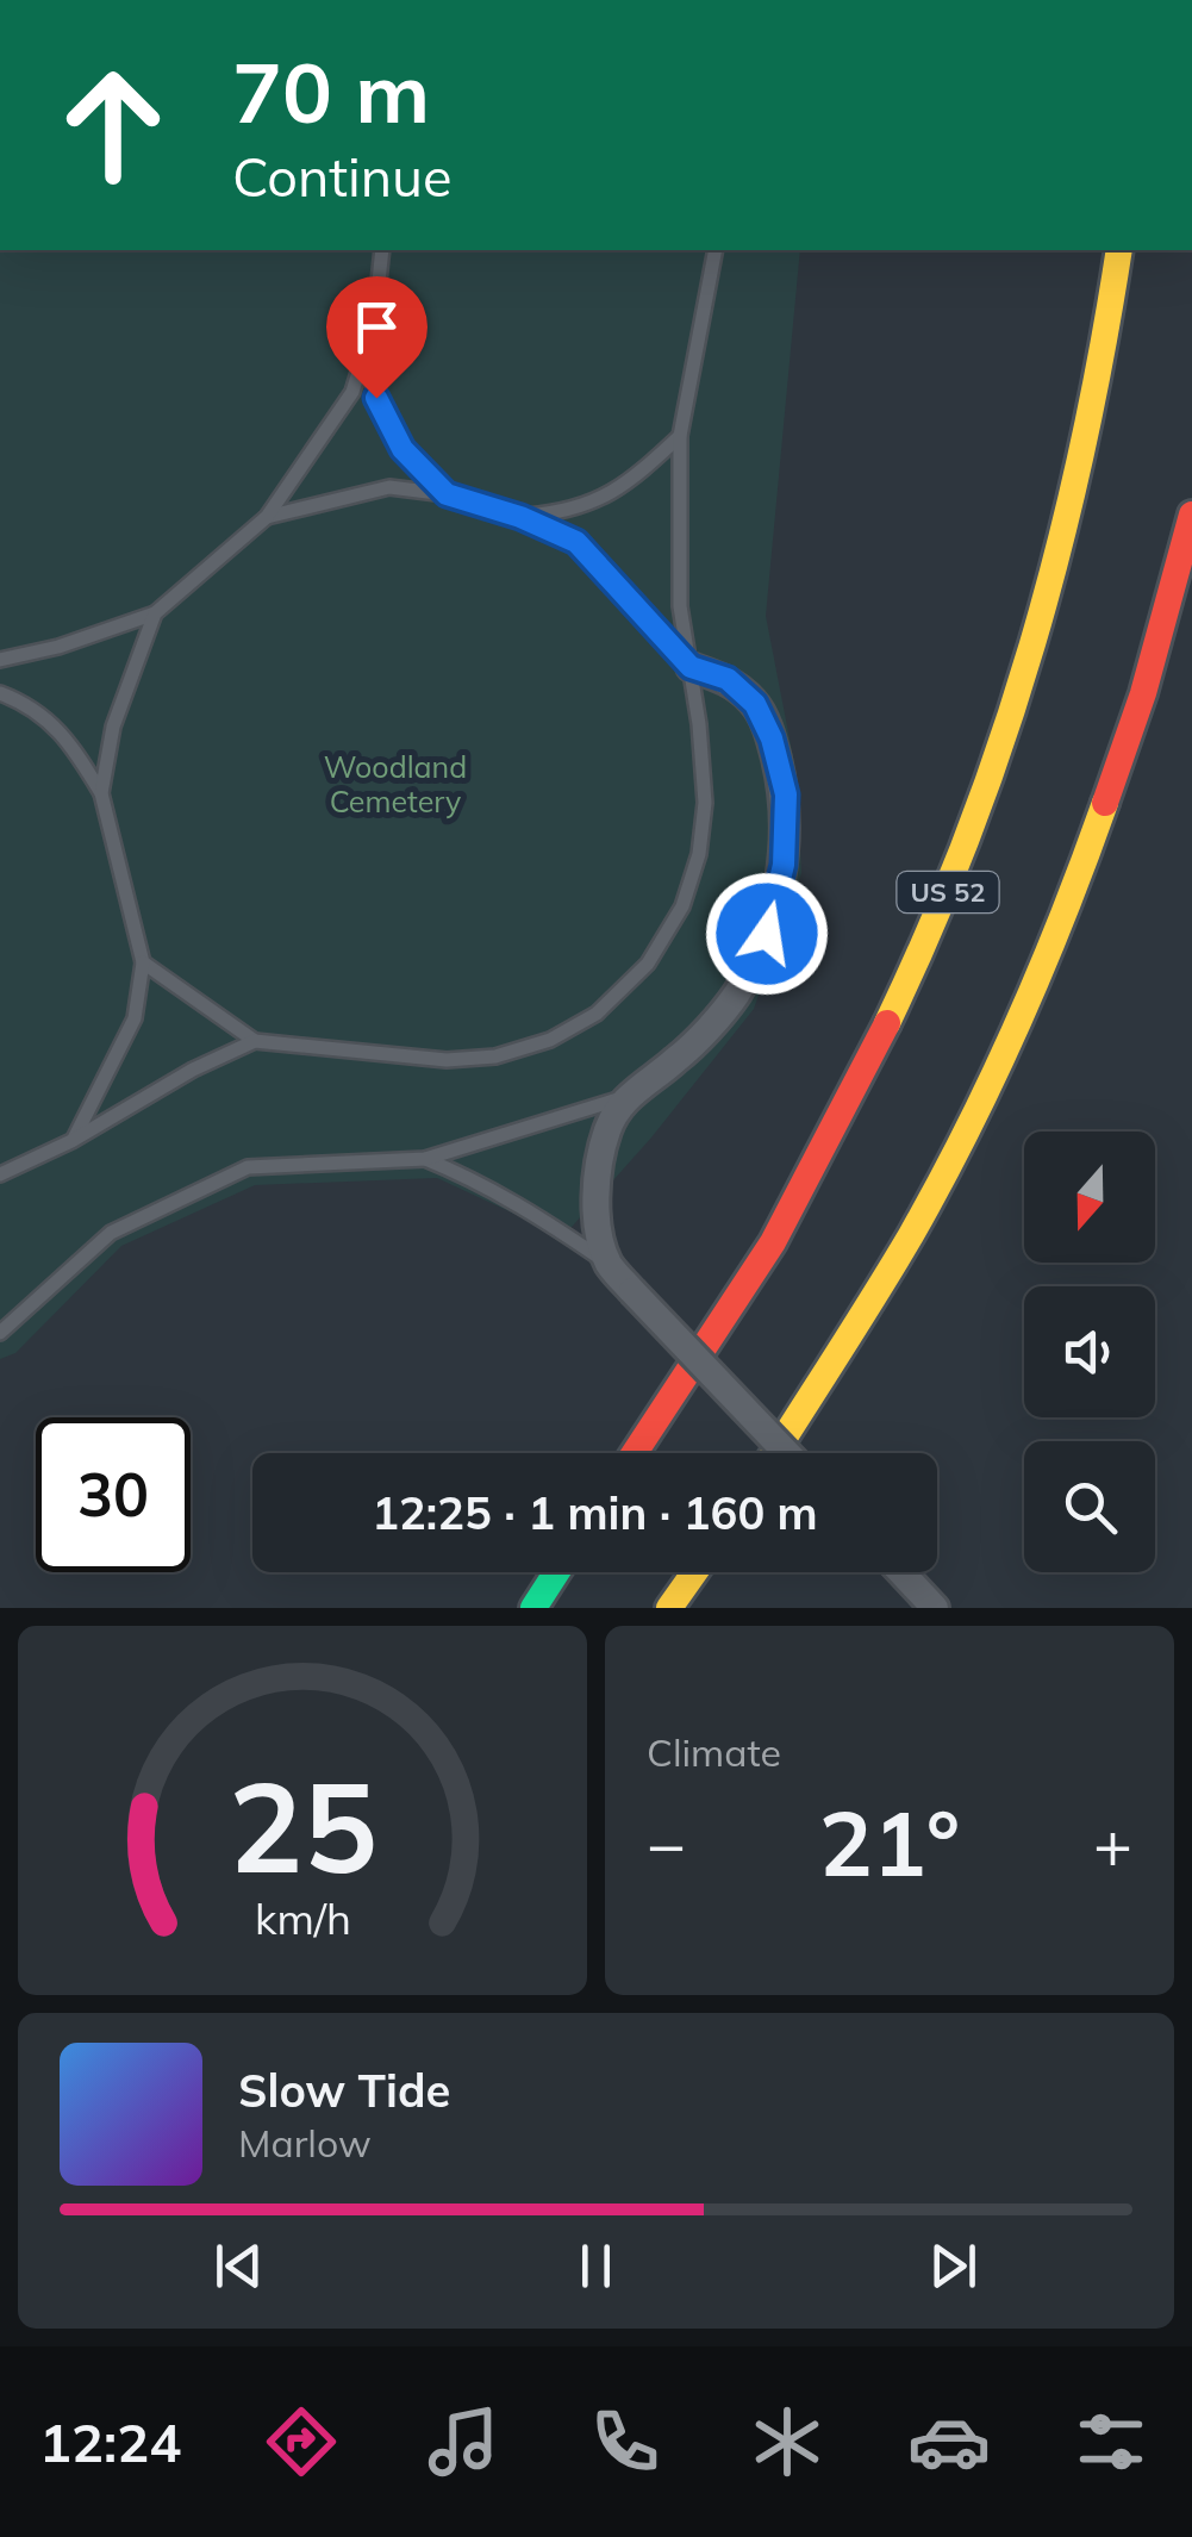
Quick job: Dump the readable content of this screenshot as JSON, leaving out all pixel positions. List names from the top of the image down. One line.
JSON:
{"streets":{"highway":["US 52"]},"parks":["Woodland Cemetery"],"north":"bottom","page":{"turn":["70 m","Continue"],"limit":"30","trip":"12:25 · 1 min · 160 m","tile":"Climate","heat":["−","21°","+"],"song":["Slow Tide","Marlow"],"tabs":"12:24","gauge":["25","km/h"]}}
